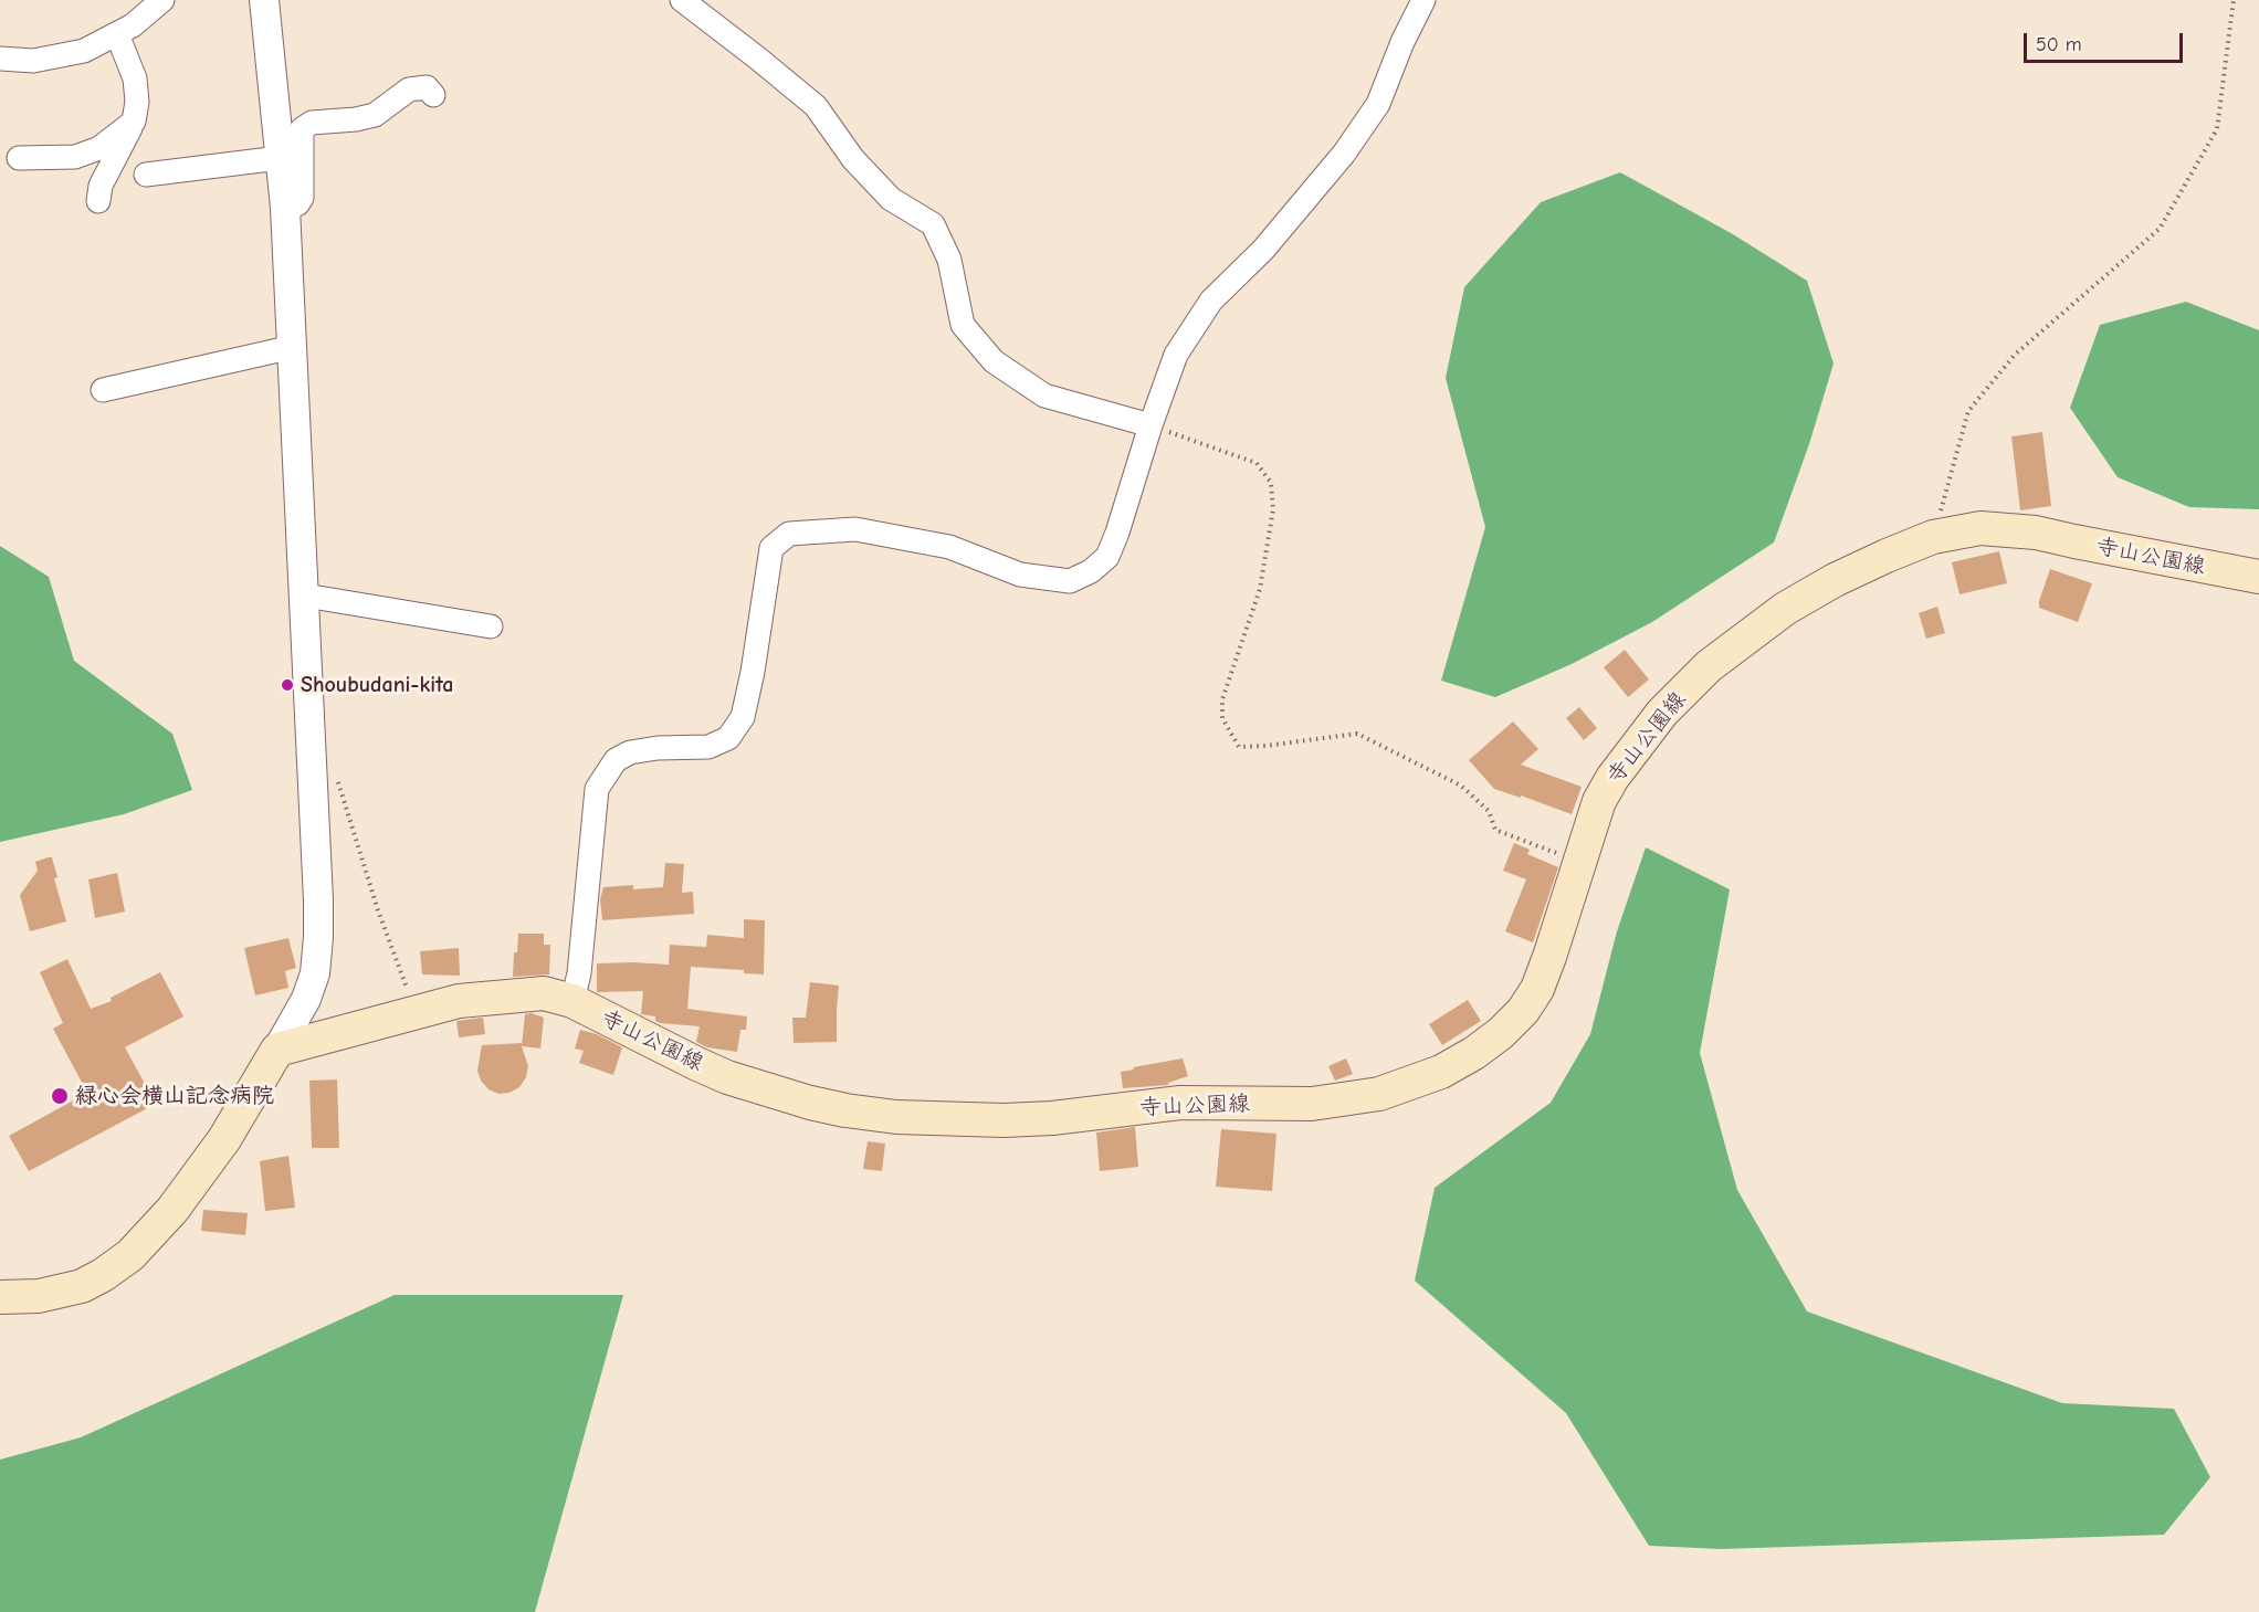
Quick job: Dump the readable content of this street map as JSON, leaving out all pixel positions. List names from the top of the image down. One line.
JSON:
{"streets":{"main road":["寺山公園線"]},"places":["Shoubudani-kita","緑心会横山記念病院"],"scale_bar":"50 m"}
